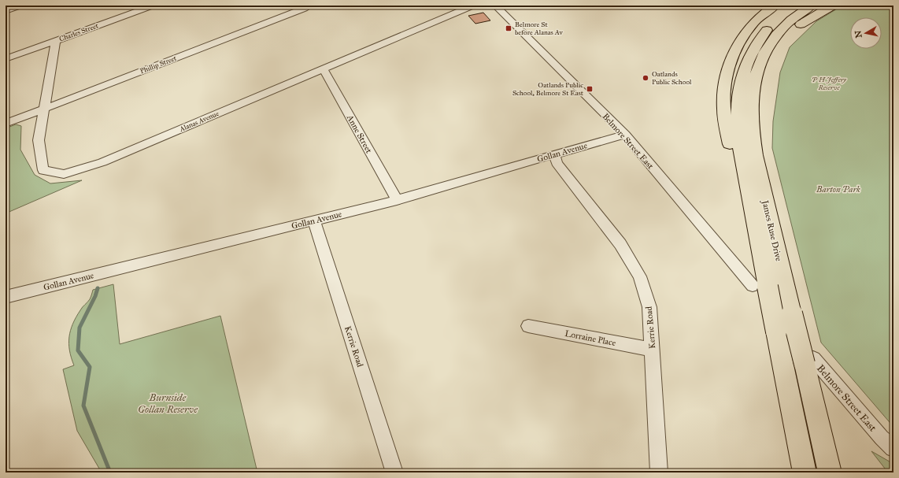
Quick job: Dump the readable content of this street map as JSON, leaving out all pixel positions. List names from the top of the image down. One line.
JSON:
{"streets":{"highway":["James Ruse Drive"],"street":["Charles Street","Phillip Street","Alanas Avenue","Anne Street","Belmore Street East","Gollan Avenue","Kerrie Road","Lorraine Place"]},"crossings":[["Charles Street","Alanas Avenue"],["Phillip Street","Alanas Avenue"],["Alanas Avenue","Anne Street"],["Anne Street","Gollan Avenue"],["Belmore Street East","Gollan Avenue"],["Belmore Street East","James Ruse Drive"],["Gollan Avenue","Kerrie Road"],["Kerrie Road","Lorraine Place"]],"parks":["P H Jeffery Reserve","Barton Park","Burnside Gollan Reserve"],"places":{"transit":["Belmore St before Alanas Av","Oatlands Public School, Belmore St East"],"other":["Oatlands Public School"]},"north":"left"}
